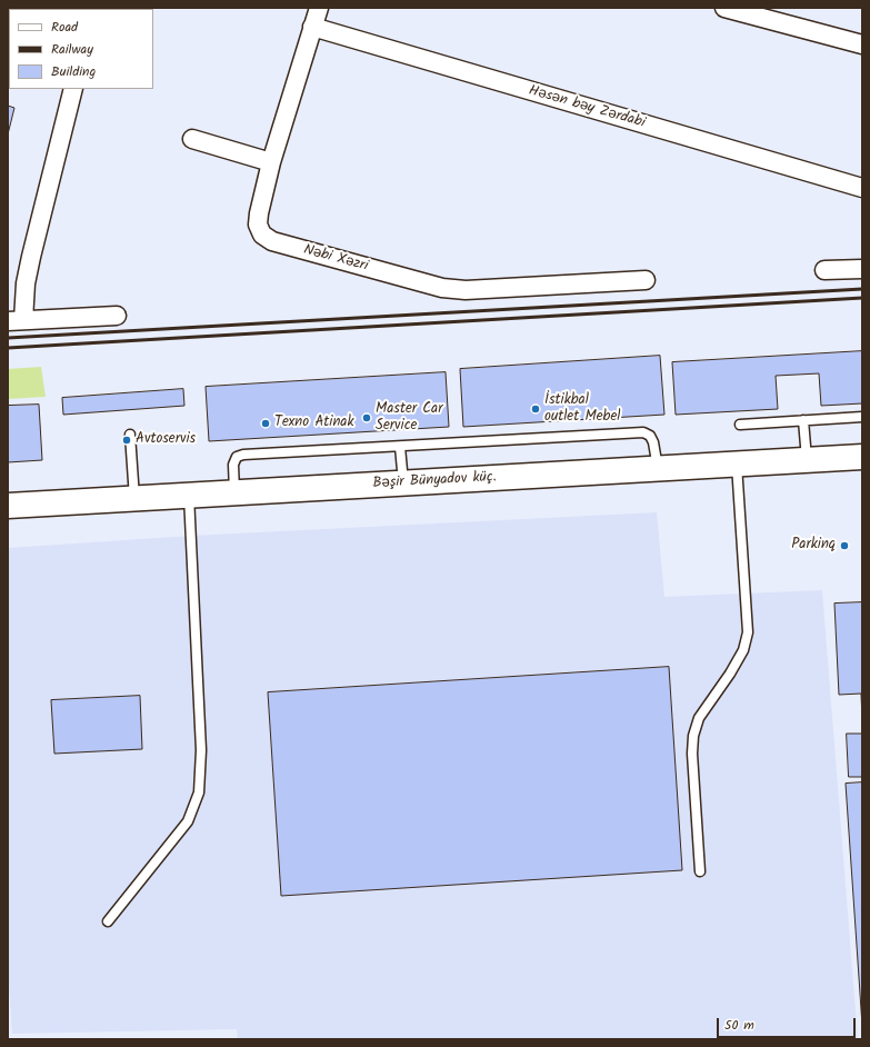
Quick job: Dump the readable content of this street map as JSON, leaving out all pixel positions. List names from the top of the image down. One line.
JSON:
{"streets":{"street":["Həsən bəy Zərdabi","Nəbi Xəzri","Bəşir Bünyadov küç."]},"crossings":[["Həsən bəy Zərdabi","Nəbi Xəzri"]],"places":["İstikbal outlet Mebel","Master Car Service","Texno Atinak","Avtoservis","Parkinq"],"legend":["Road","Railway","Building"],"scale_bar":"50 m"}
